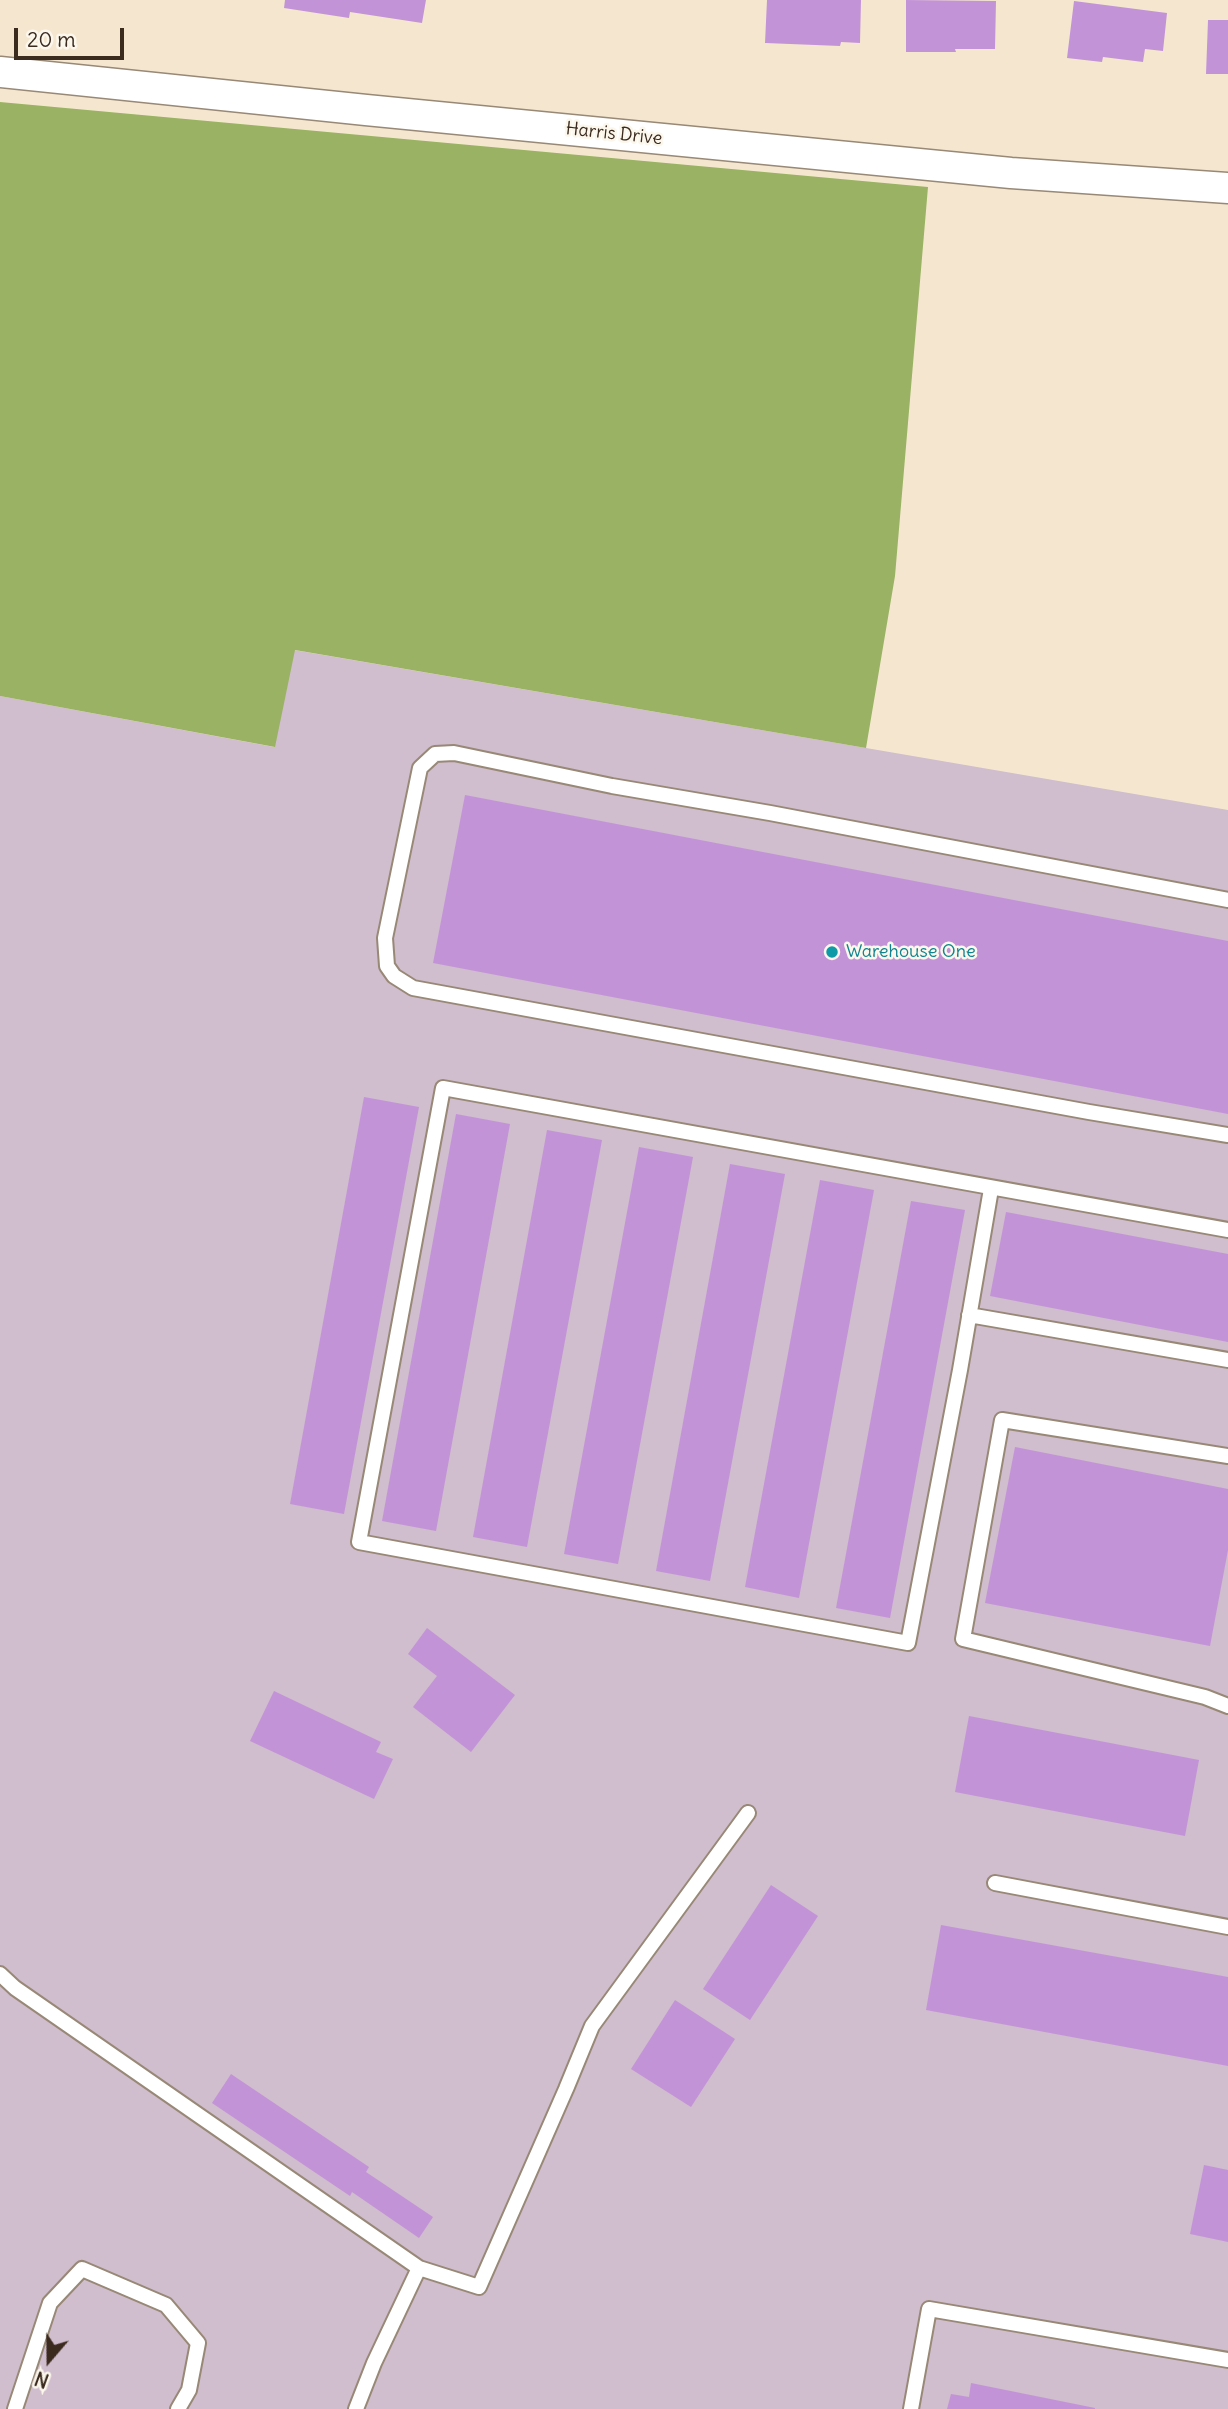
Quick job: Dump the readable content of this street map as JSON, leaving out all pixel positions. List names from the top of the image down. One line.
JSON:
{"streets":{"street":["Harris Drive"]},"places":["Warehouse One"],"scale_bar":"20 m","north":"bottom"}
